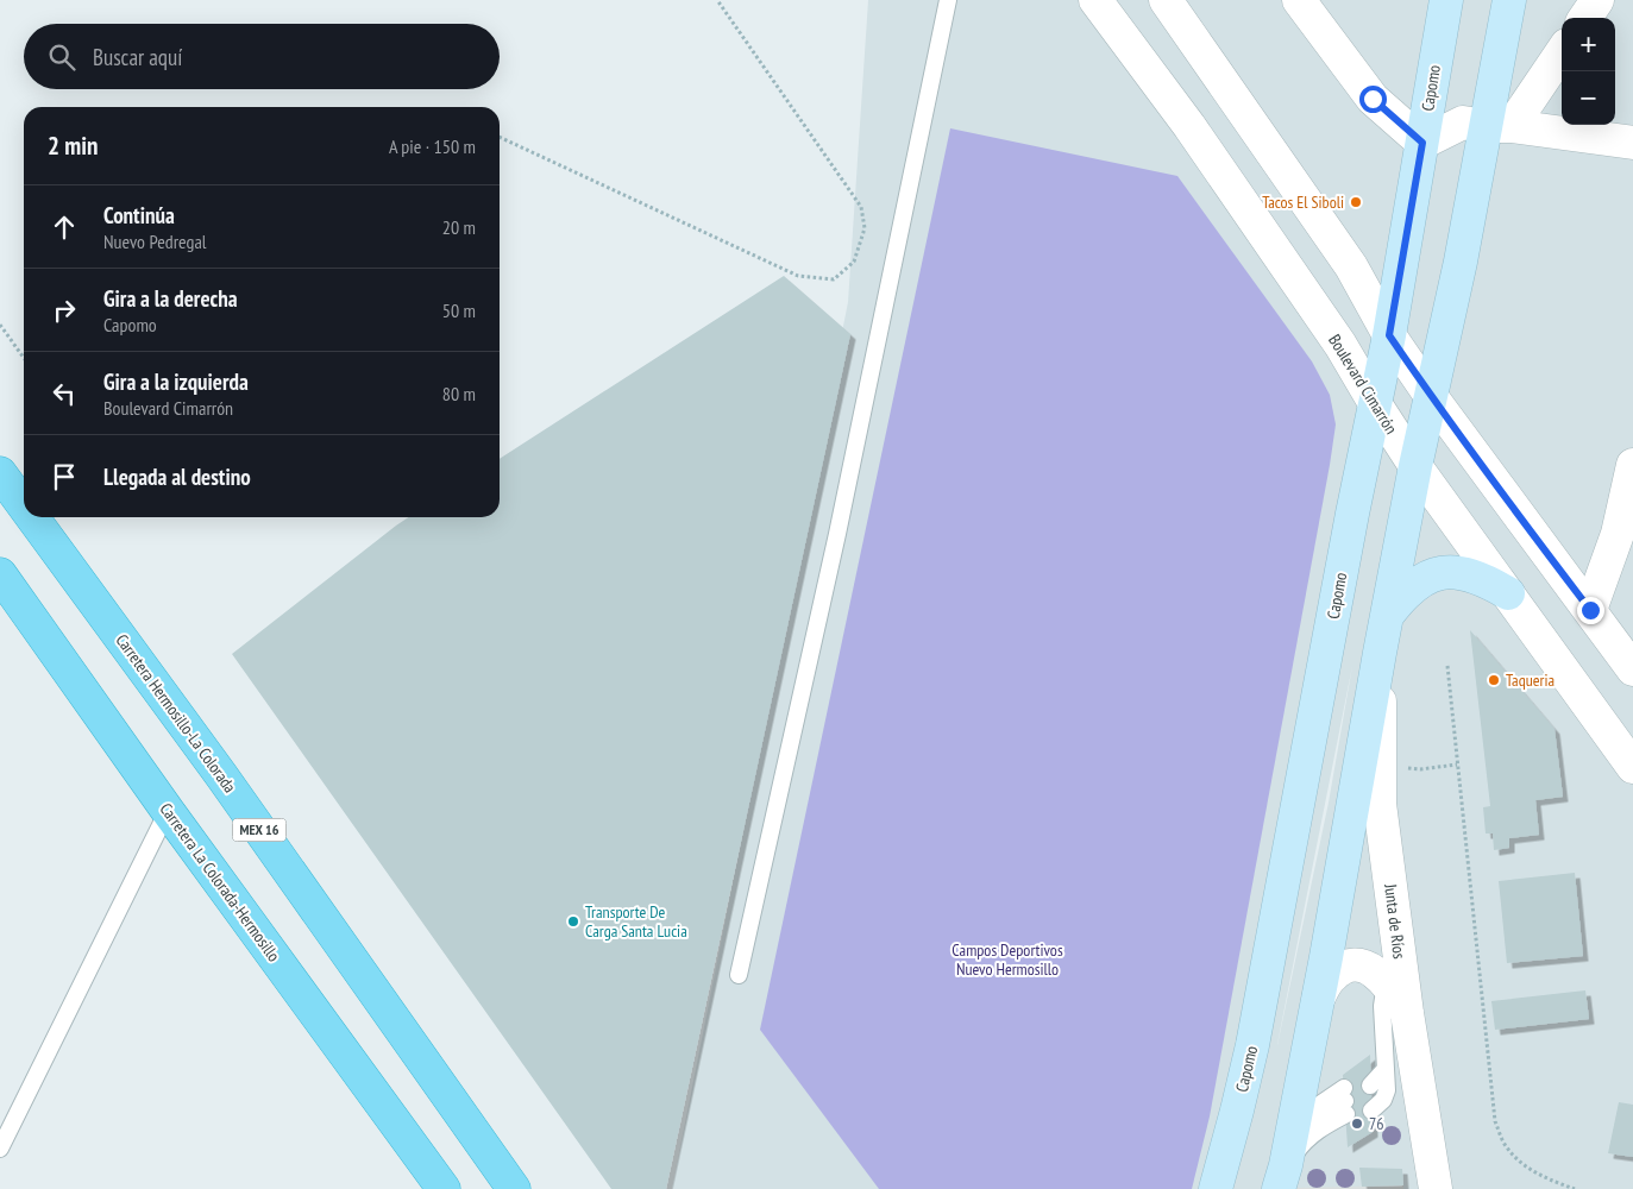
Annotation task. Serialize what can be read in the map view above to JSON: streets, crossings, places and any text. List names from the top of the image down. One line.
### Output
{"streets":{"highway":["Carretera Hermosillo-La Colorada","MEX 16","Carretera La Colorada-Hermosillo"],"main road":["Capomo"],"street":["Boulevard Cimarrón","Junta de Ríos"]},"crossings":[["Capomo","Boulevard Cimarrón"]],"parks":["Campos Deportivos Nuevo Hermosillo"],"places":["Tacos El Siboli","Taqueria","Transporte De Carga Santa Lucia","76"],"page":{"map_buttons":["+","−"],"search":"Buscar aquí","heading":["2 min","A pie · 150 m"],"list":[["Continúa","Nuevo Pedregal","20 m"],["Gira a la derecha","Capomo","50 m"],["Gira a la izquierda","Boulevard Cimarrón","80 m"],"Llegada al destino"]}}
